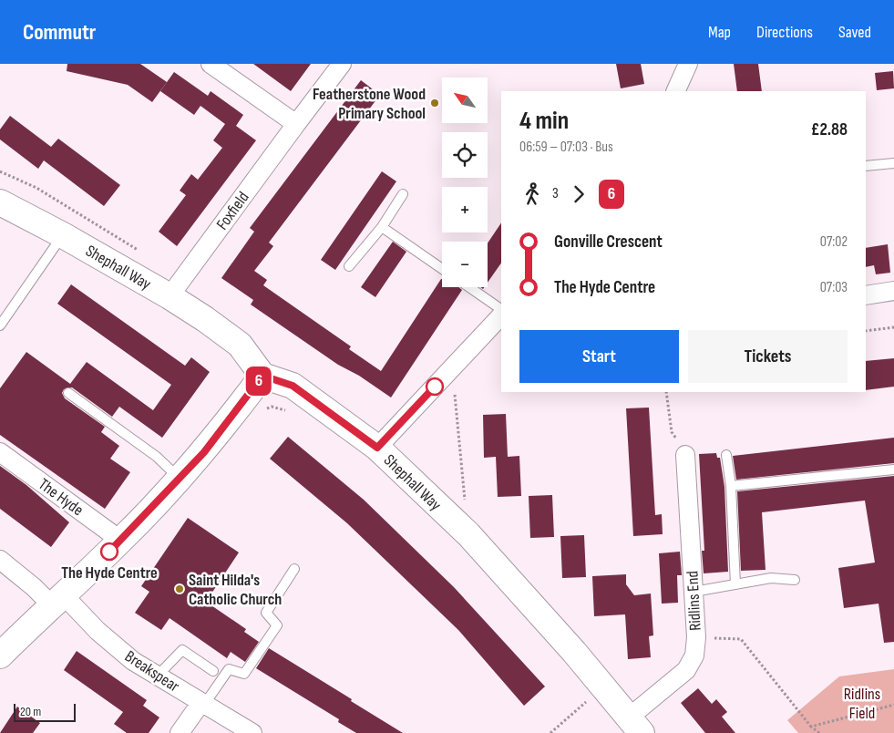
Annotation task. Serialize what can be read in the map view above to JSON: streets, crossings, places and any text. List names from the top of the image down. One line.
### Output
{"streets":{"street":["Foxfield","Shephall Way","The Hyde","Ridlins End","Breakspear"]},"crossings":[["Foxfield","Shephall Way"],["Shephall Way","Ridlins End"]],"parks":["Ridlins Field"],"places":["Featherstone Wood Primary School","The Hyde Centre","Saint Hilda's Catholic Church"],"lines":["bus line 6"],"scale_bar":"20 m","north":"top left","page":{"header":"Commutr","nav":["Map","Directions","Saved"],"on_map":"6","map_buttons":["+","−"],"heading":["4 min","06:59 – 07:03 · Bus","£2.88"],"legs":["3","6"],"list":[{"name":"Gonville Crescent","value":"07:02"},{"name":"The Hyde Centre","value":"07:03"}],"buttons":["Start","Tickets"],"scale":"20 m"}}
